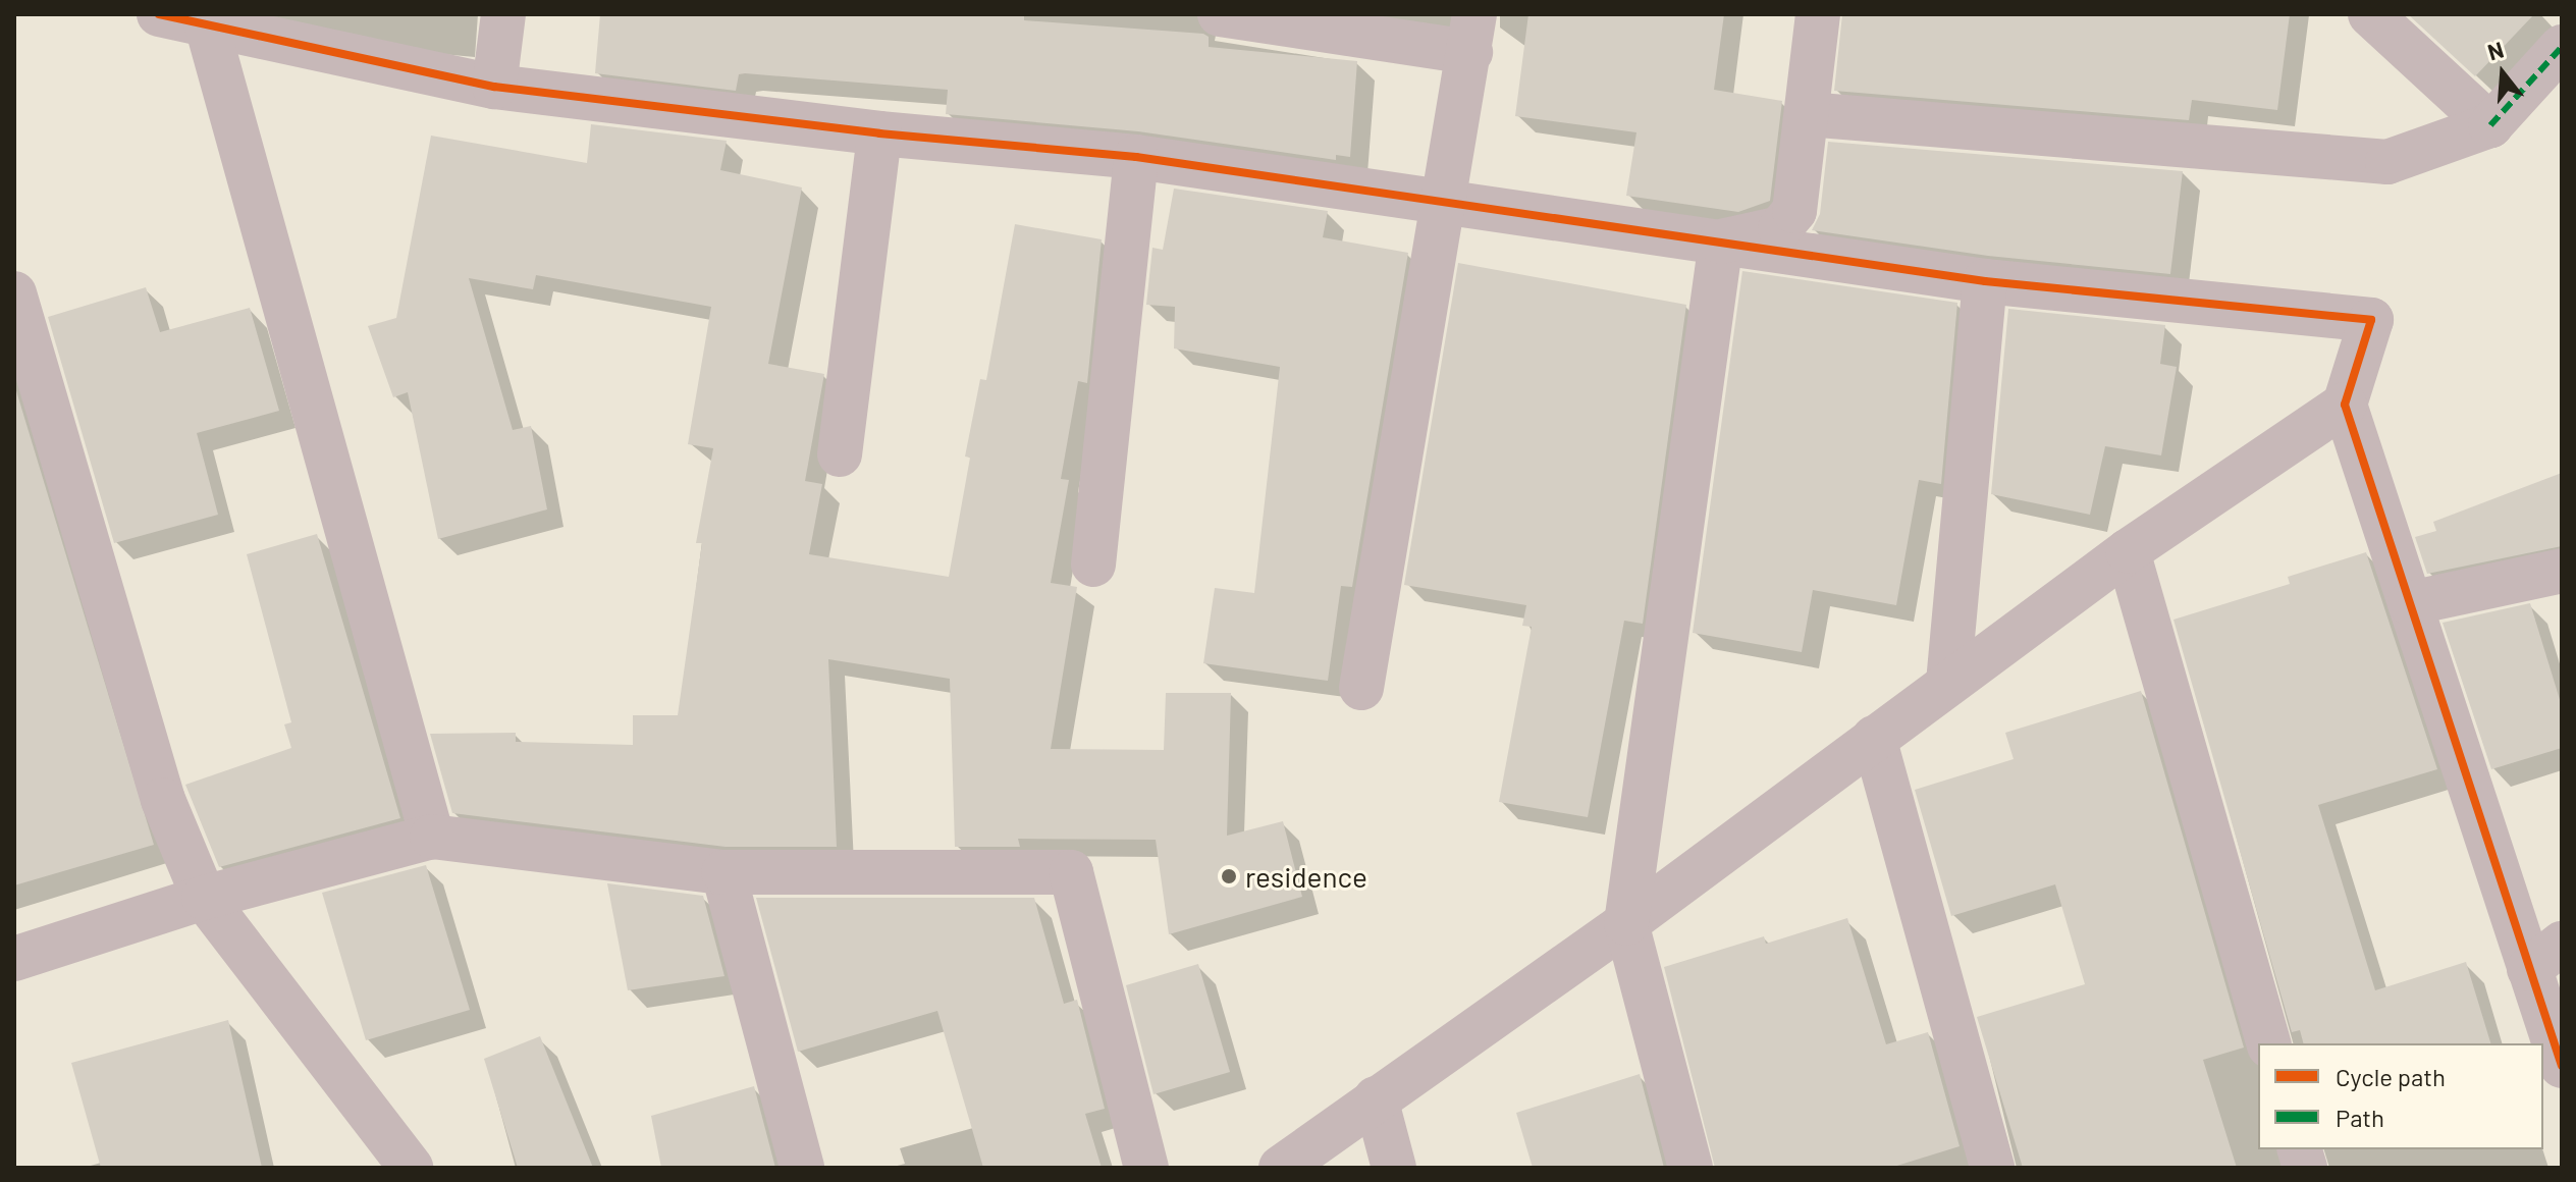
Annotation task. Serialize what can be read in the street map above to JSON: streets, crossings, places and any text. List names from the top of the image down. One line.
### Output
{"places":["residence"],"legend":["Cycle path","Path"],"north":"top"}
